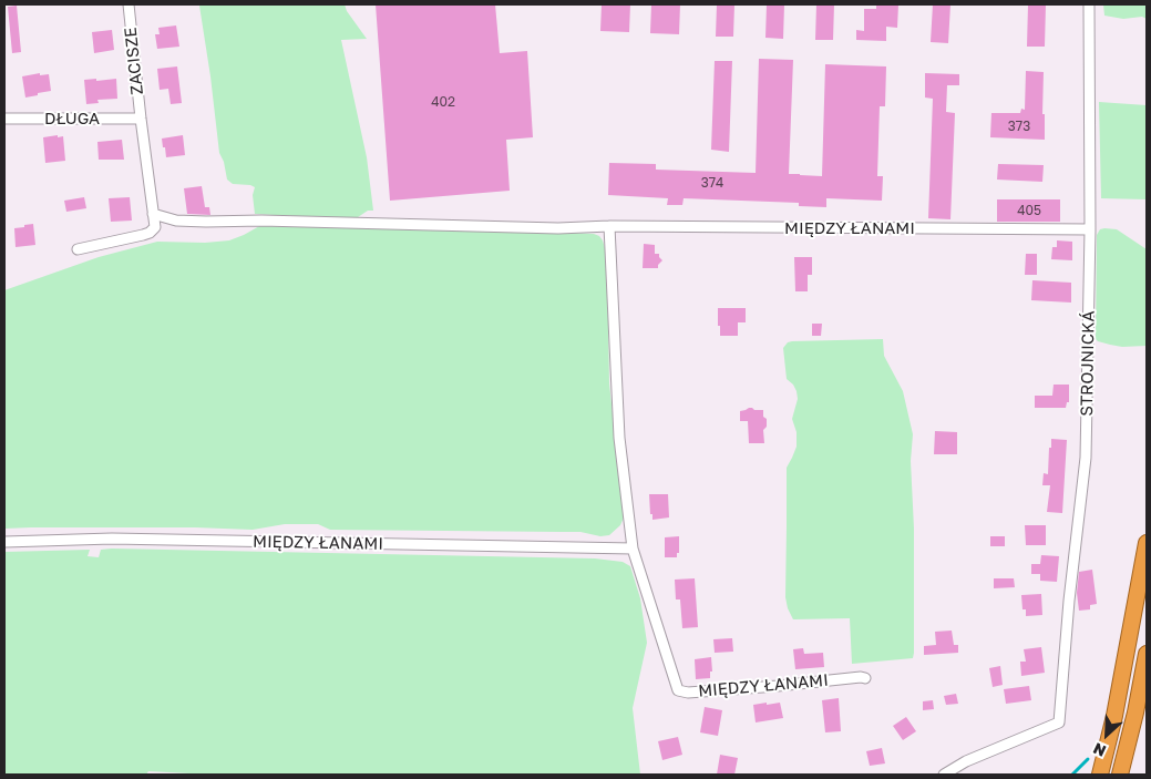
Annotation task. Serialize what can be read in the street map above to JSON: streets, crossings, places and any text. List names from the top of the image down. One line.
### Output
{"streets":{"street":["ZACISZE","DŁUGA","MIĘDZY ŁANAMI","STROJNICKÁ"]},"crossings":[["ZACISZE","DŁUGA"],["MIĘDZY ŁANAMI","STROJNICKÁ"]],"house_numbers":["402","373","374","405"],"north":"bottom left"}
